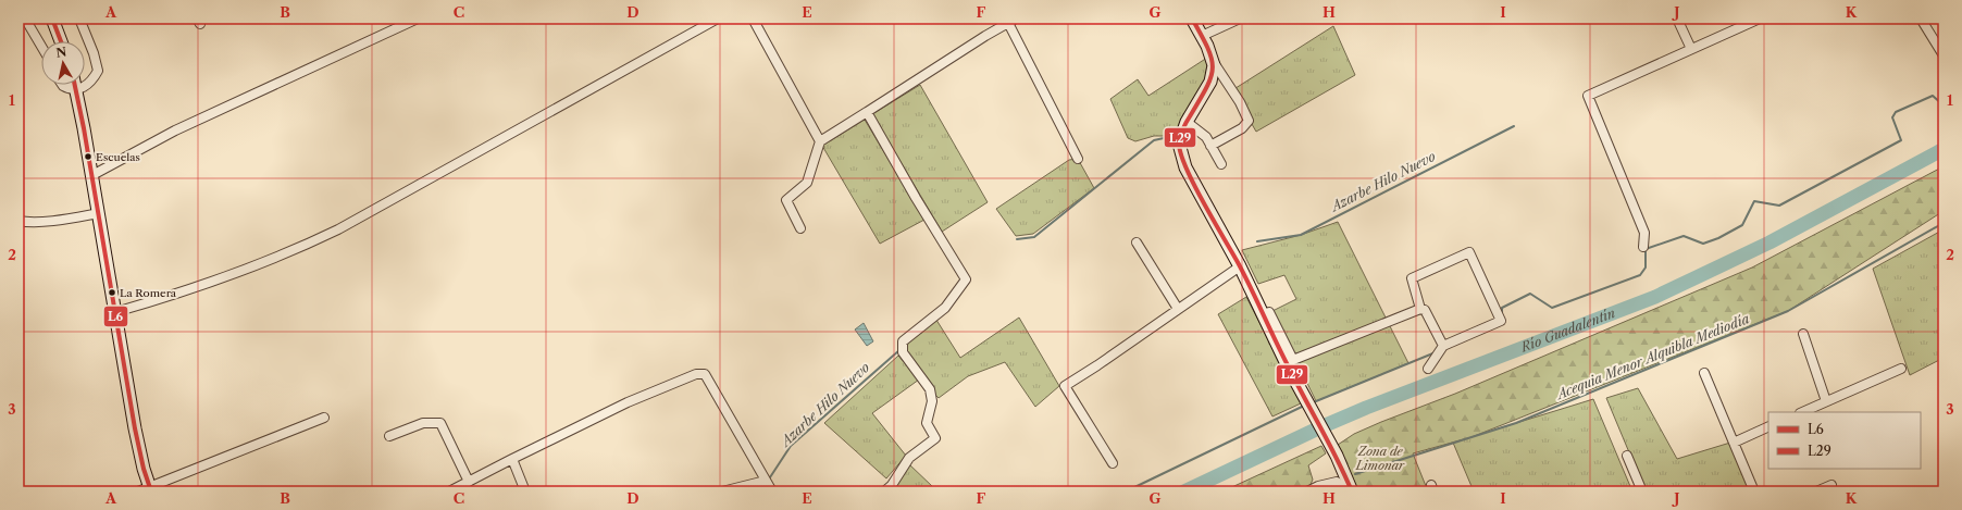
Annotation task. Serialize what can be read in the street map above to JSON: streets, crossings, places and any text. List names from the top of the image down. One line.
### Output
{"water":["Azarbe Hilo Nuevo","Río Guadalentín","Acequia Menor Alquibla Mediodía"],"parks":["Zona de Limonar"],"places":["Escuelas","La Romera"],"lines":["transit line L6","transit line L29"],"legend":["L6","L29"],"north":"top","grid":{"columns":["A","B","C","D","E","F","G","H","I","J","K"],"rows":["1","2","3"]}}
